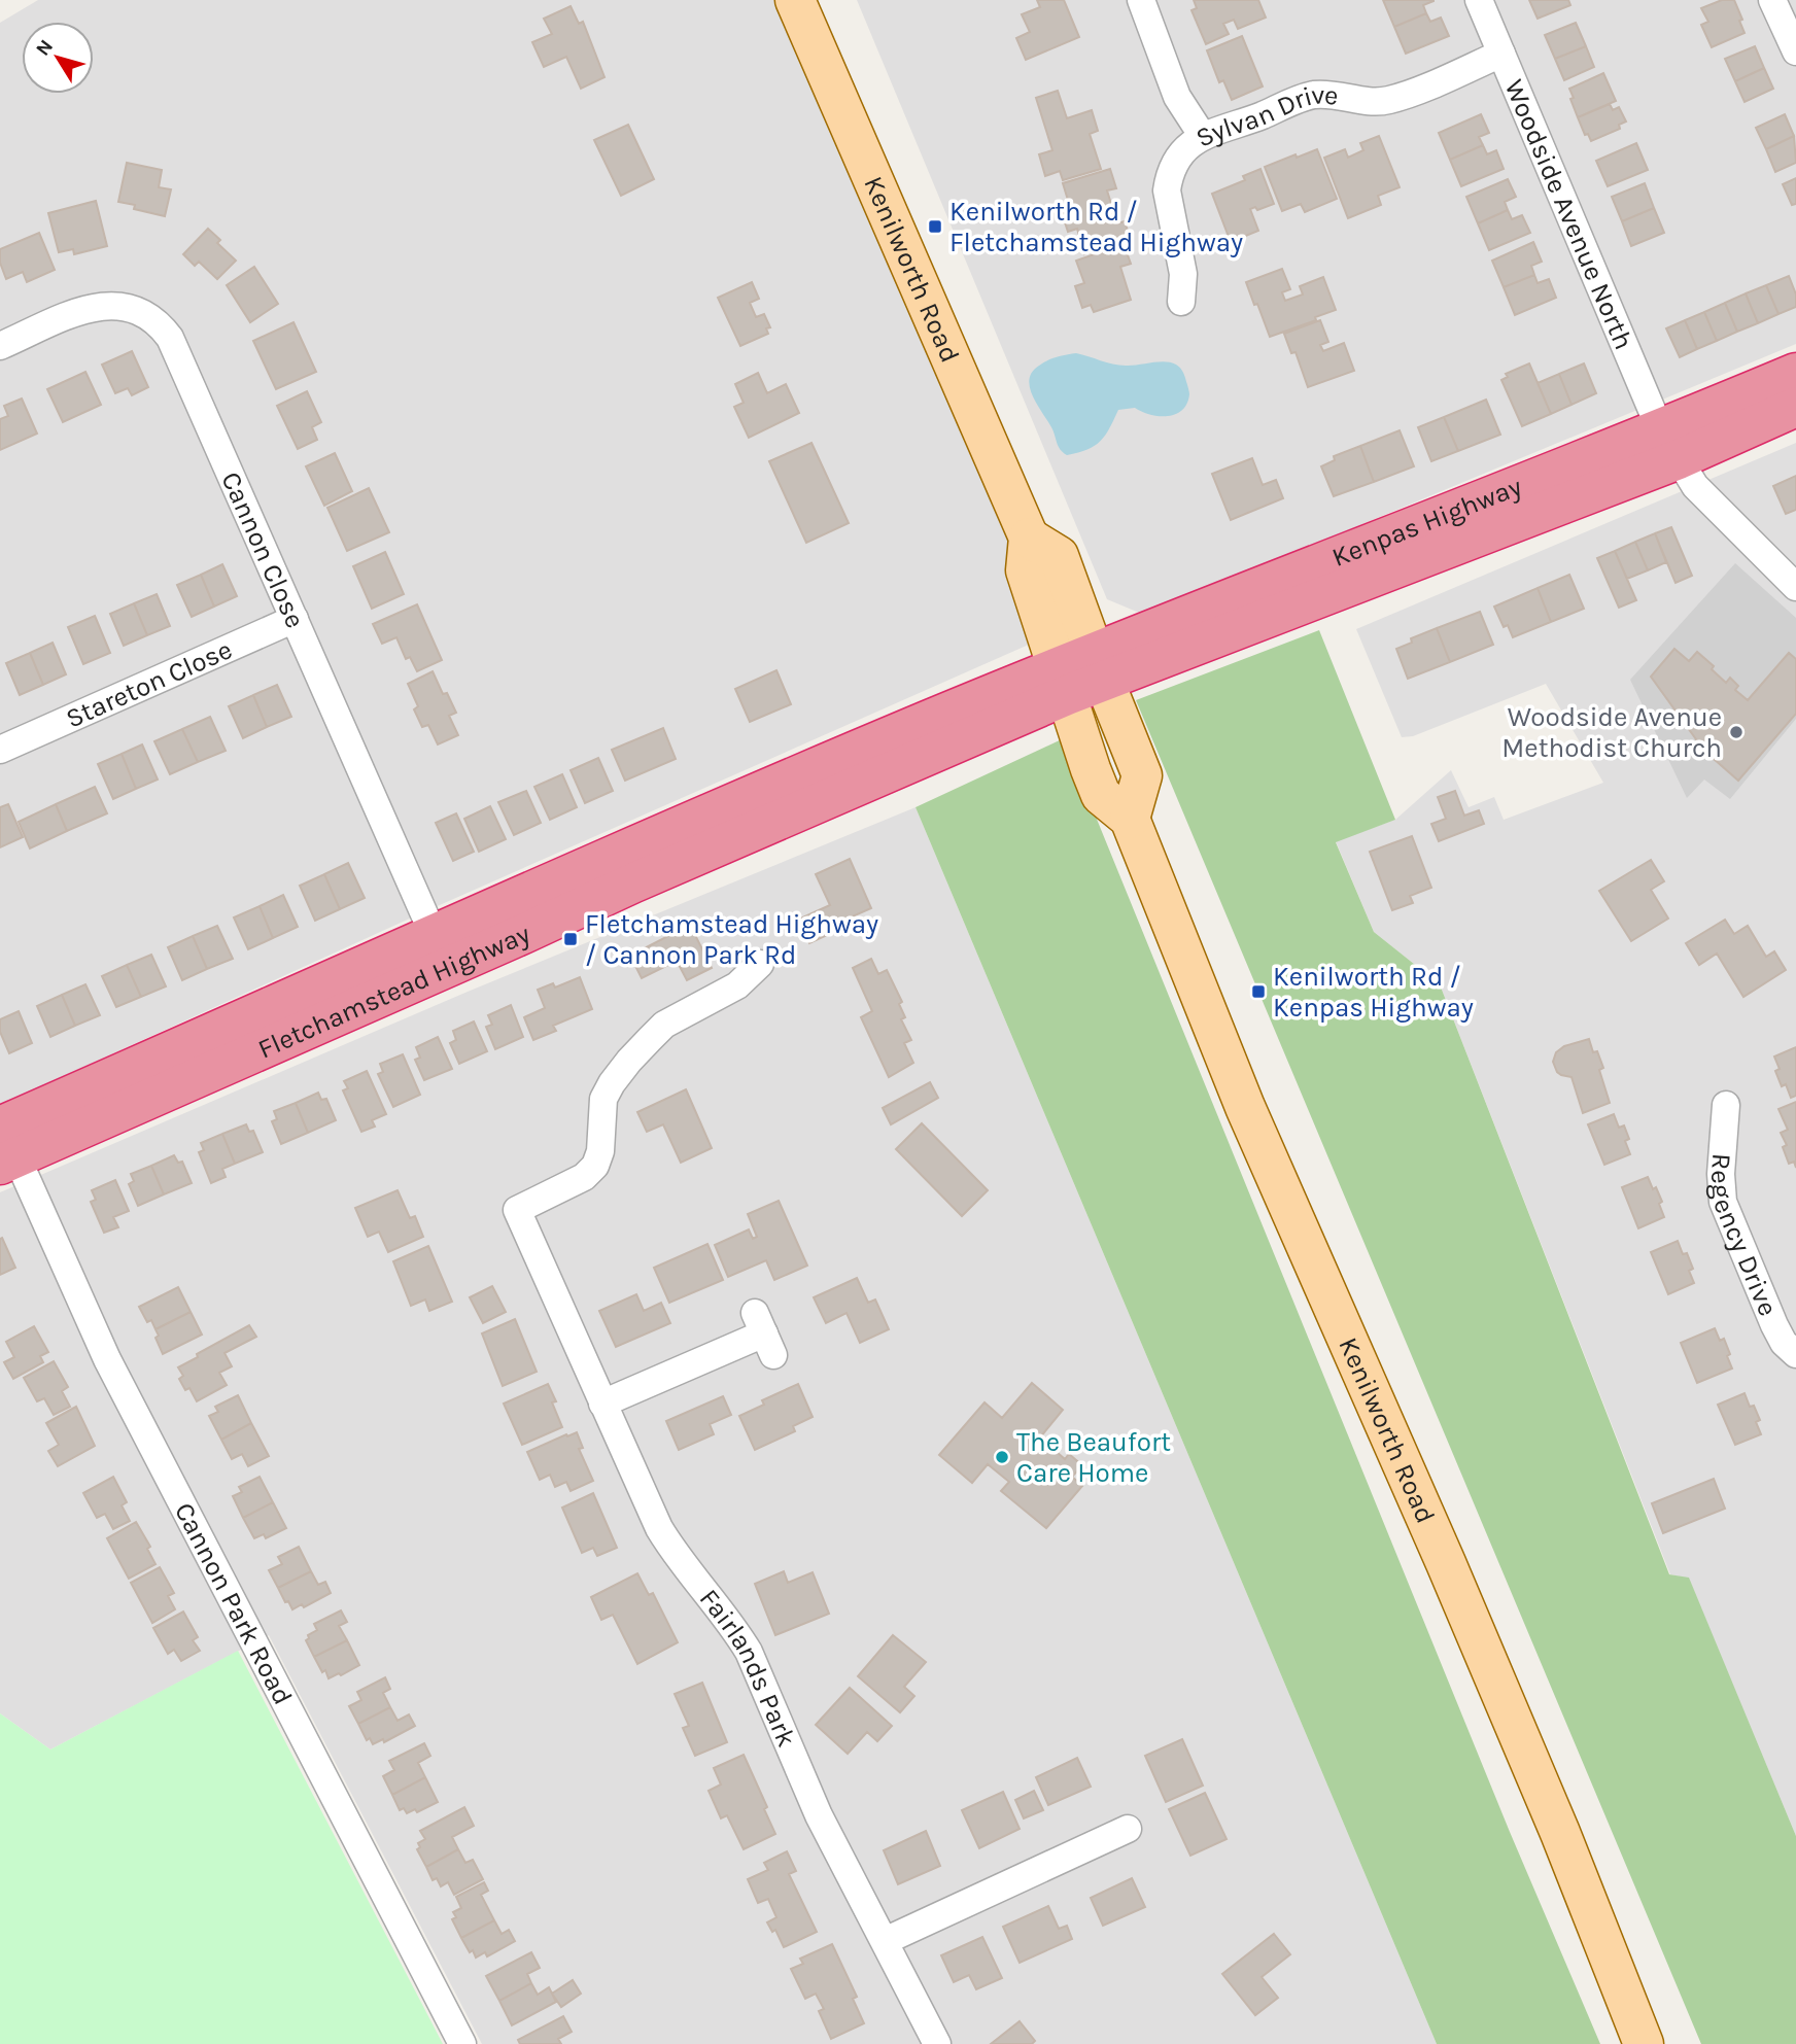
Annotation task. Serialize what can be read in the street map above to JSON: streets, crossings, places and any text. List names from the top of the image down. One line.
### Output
{"streets":{"highway":["Kenpas Highway","Fletchamstead Highway"],"main road":["Kenilworth Road"],"street":["Sylvan Drive","Woodside Avenue North","Cannon Close","Stareton Close","Regency Drive","Cannon Park Road","Fairlands Park"]},"crossings":[["Sylvan Drive","Woodside Avenue North"],["Woodside Avenue North","Kenpas Highway"],["Kenilworth Road","Kenpas Highway"],["Kenilworth Road","Fletchamstead Highway"],["Kenpas Highway","Fletchamstead Highway"],["Cannon Close","Stareton Close"],["Cannon Close","Fletchamstead Highway"],["Fletchamstead Highway","Cannon Park Road"]],"places":{"transit":["Kenilworth Rd / Fletchamstead Highway","Fletchamstead Highway / Cannon Park Rd","Kenilworth Rd / Kenpas Highway"],"other":["Woodside Avenue Methodist Church","The Beaufort Care Home"]},"north":"top left"}
